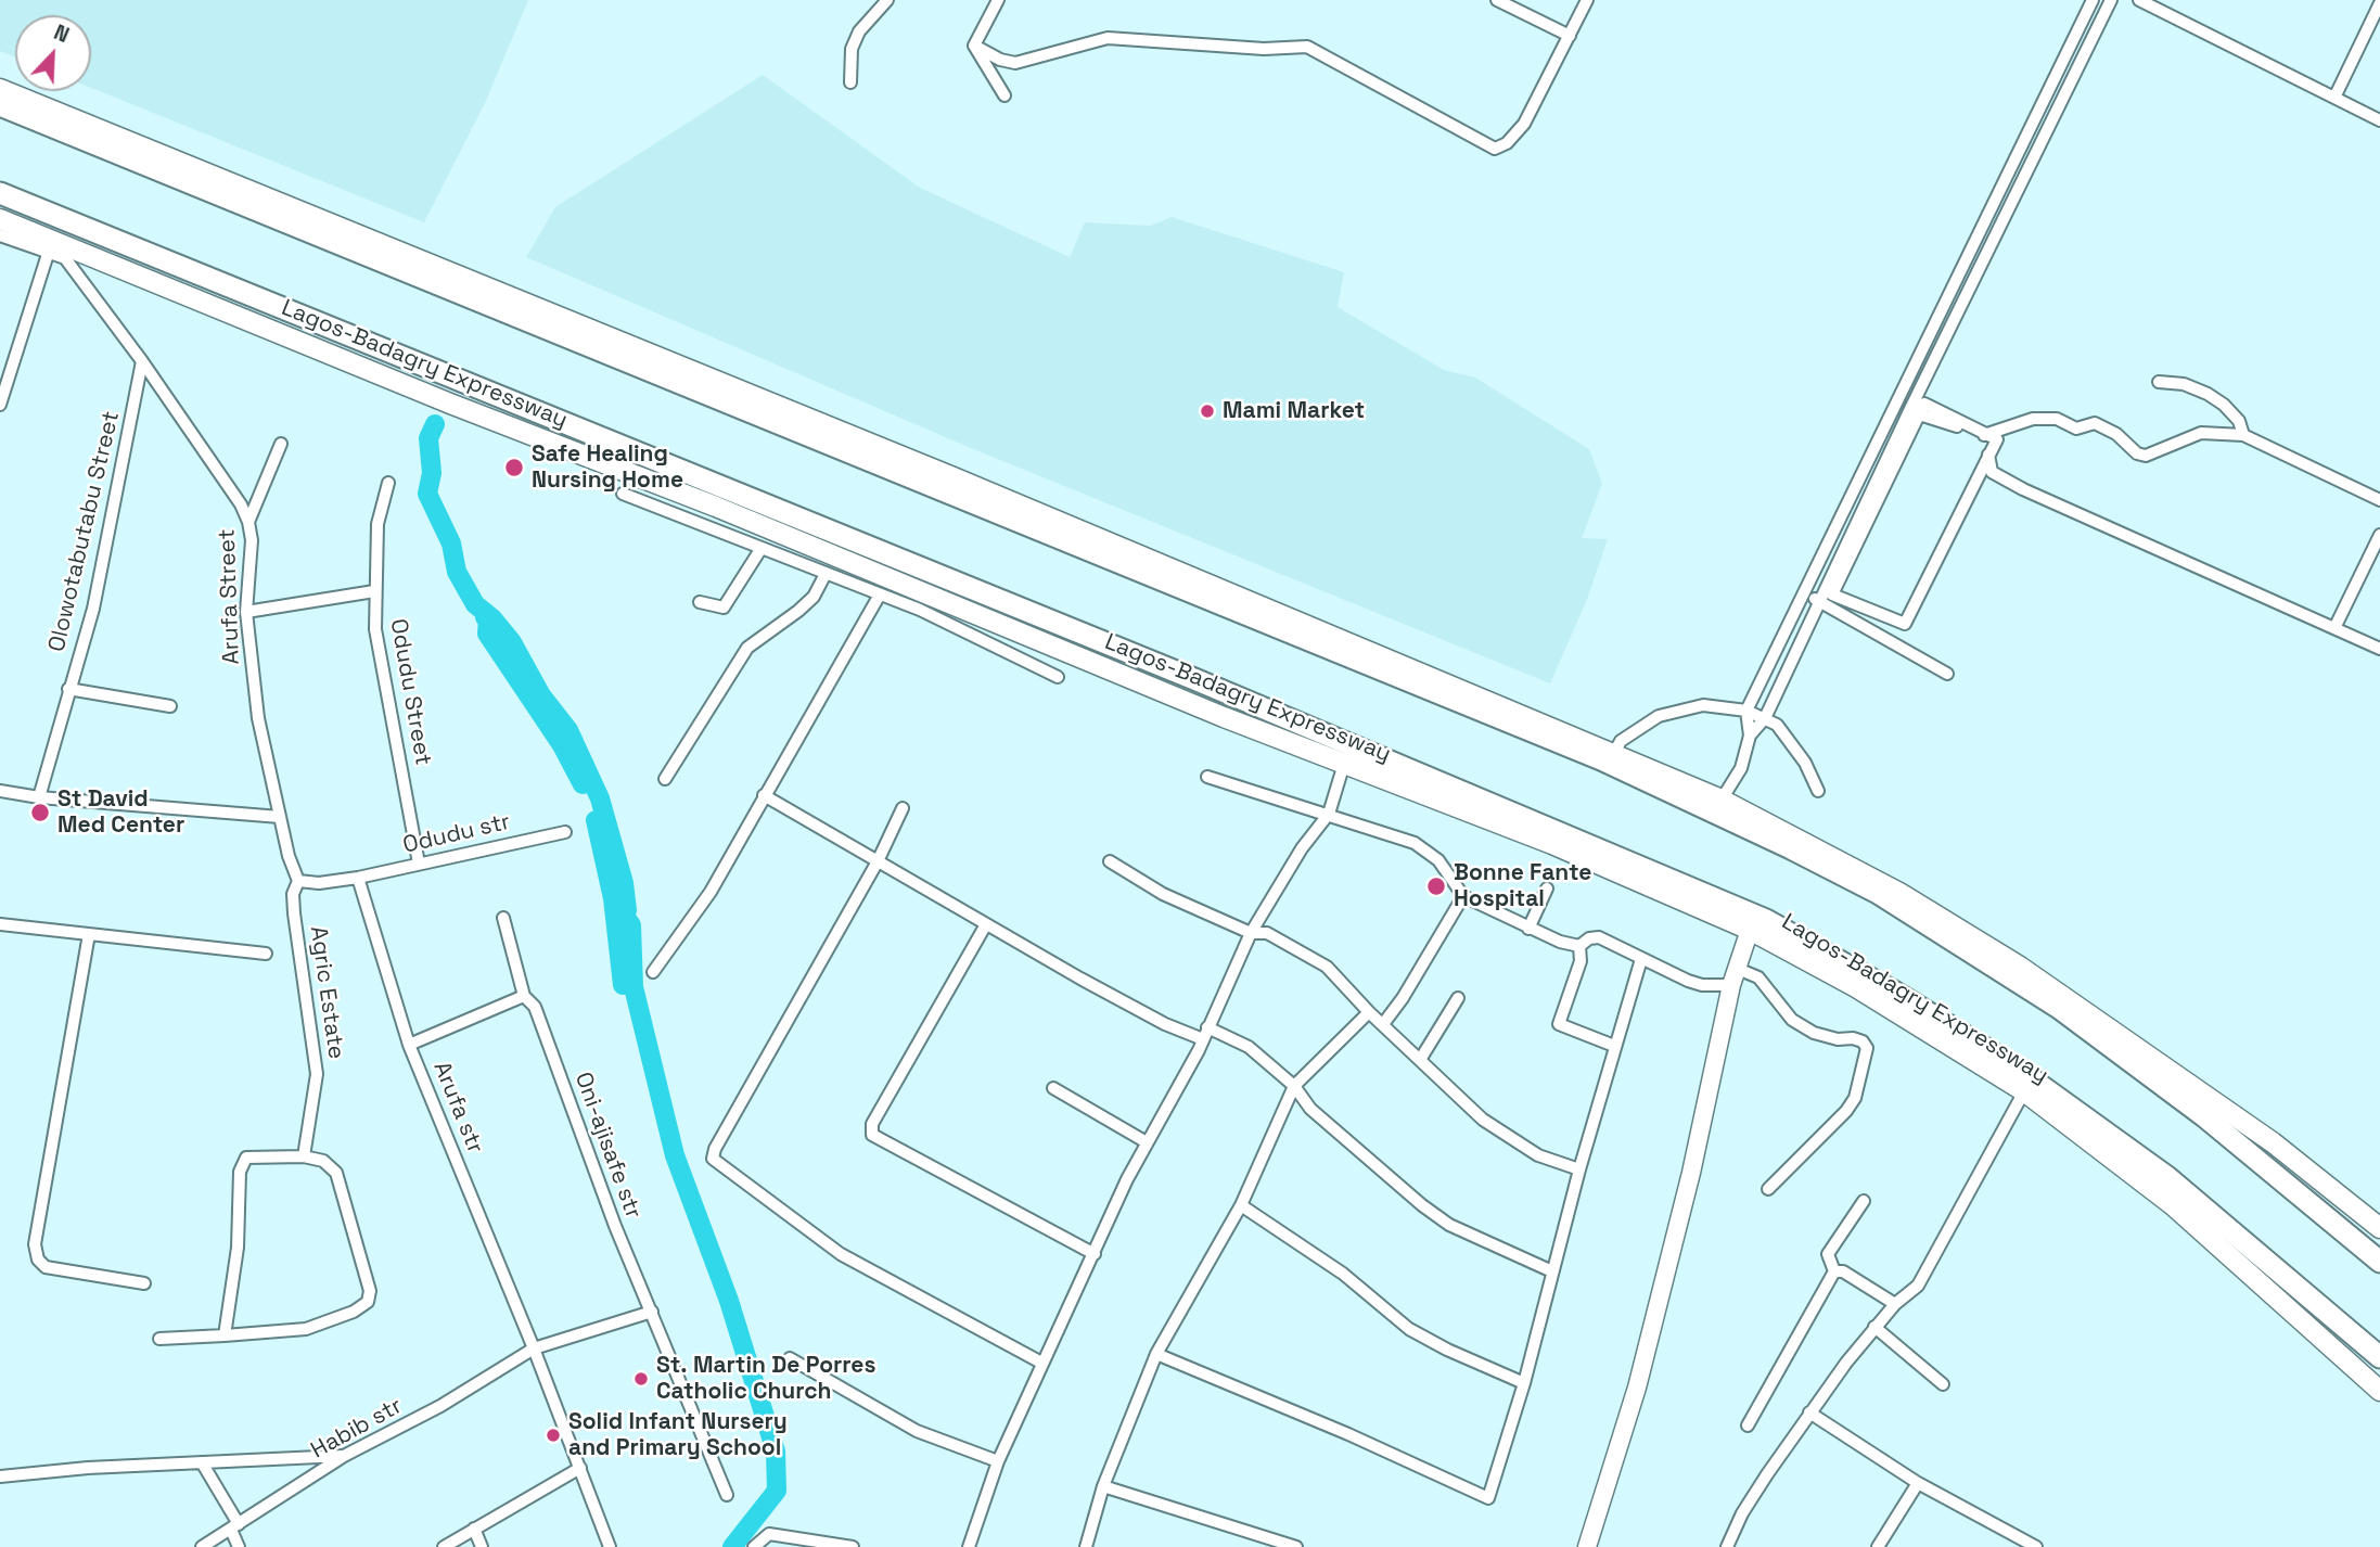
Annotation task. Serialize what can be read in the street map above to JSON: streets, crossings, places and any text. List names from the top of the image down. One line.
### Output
{"streets":{"highway":["Lagos-Badagry Expressway"],"street":["Olowotabutabu Street","Arufa Street","Odudu Street","Odudu str","Agric Estate","Arufa str","Oni-ajisafe str","Habib str"]},"crossings":[["Lagos-Badagry Expressway","Arufa Street"],["Olowotabutabu Street","Arufa Street"],["Arufa Street","Agric Estate"],["Odudu Street","Odudu str"],["Odudu str","Arufa str"],["Arufa str","Habib str"]],"places":["Mami Market","Safe Healing Nursing Home","St David Med Center","Bonne Fante Hospital","St. Martin De Porres Catholic Church","Solid Infant Nursery and Primary School"],"north":"top right"}
